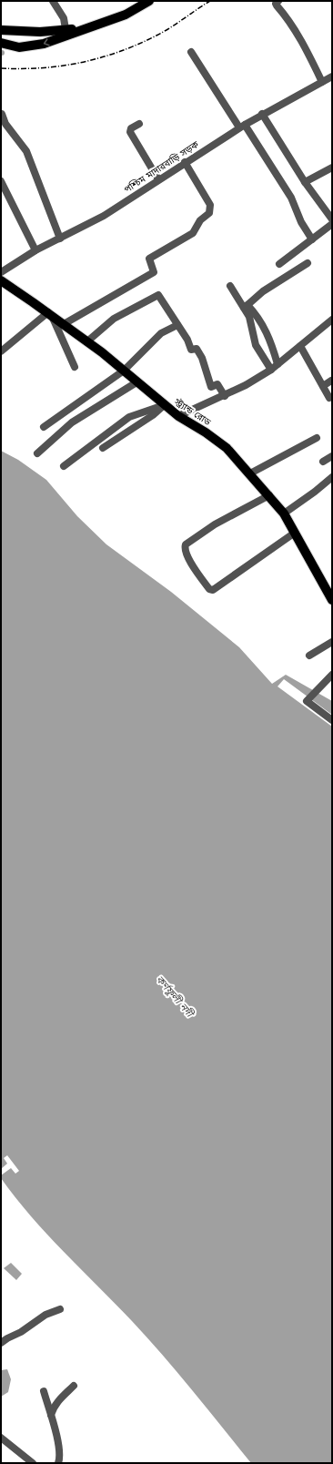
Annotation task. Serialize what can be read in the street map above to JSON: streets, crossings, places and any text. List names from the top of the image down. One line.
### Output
{"streets":{"main road":["স্ট্র্যান্ড রোড"],"street":["পশ্চিম মাদারবাড়ি সড়ক"]},"water":["কর্ণফুলী নদী"]}
